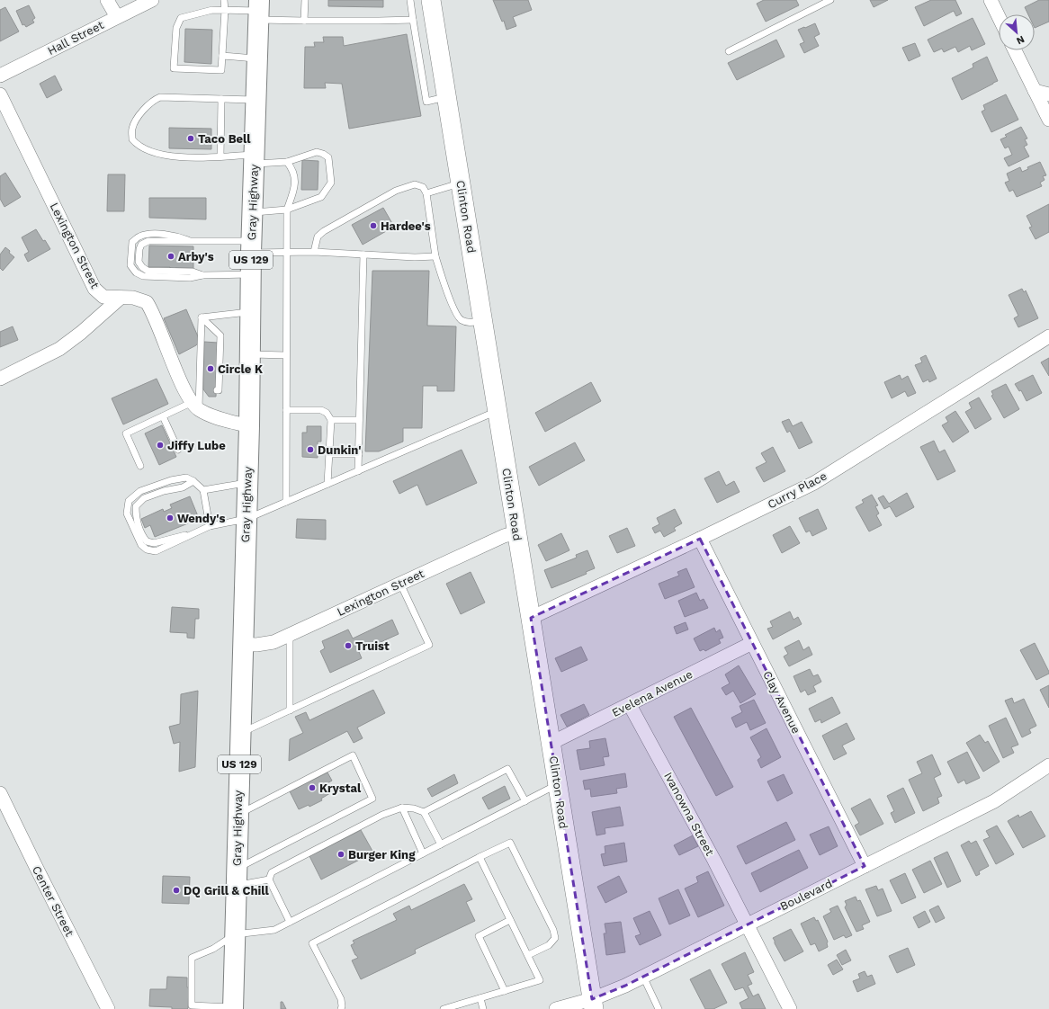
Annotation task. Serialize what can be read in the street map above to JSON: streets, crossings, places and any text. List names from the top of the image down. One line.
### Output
{"streets":{"highway":["Gray Highway","US 129"],"street":["Hall Street","Clinton Road","Lexington Street","Curry Place","Evelena Avenue","Clay Avenue","Ivanowna Street","Boulevard","Center Street"]},"crossings":[["Gray Highway","Lexington Street"],["Clinton Road","Lexington Street"],["Clinton Road","Curry Place"],["Clinton Road","Evelena Avenue"],["Clinton Road","Boulevard"],["Curry Place","Clay Avenue"],["Evelena Avenue","Clay Avenue"],["Evelena Avenue","Ivanowna Street"],["Clay Avenue","Boulevard"],["Ivanowna Street","Boulevard"]],"places":["Taco Bell","Hardee's","Arby's","Circle K","Jiffy Lube","Dunkin'","Wendy's","Truist","Krystal","Burger King","DQ Grill & Chill"],"north":"bottom right"}
